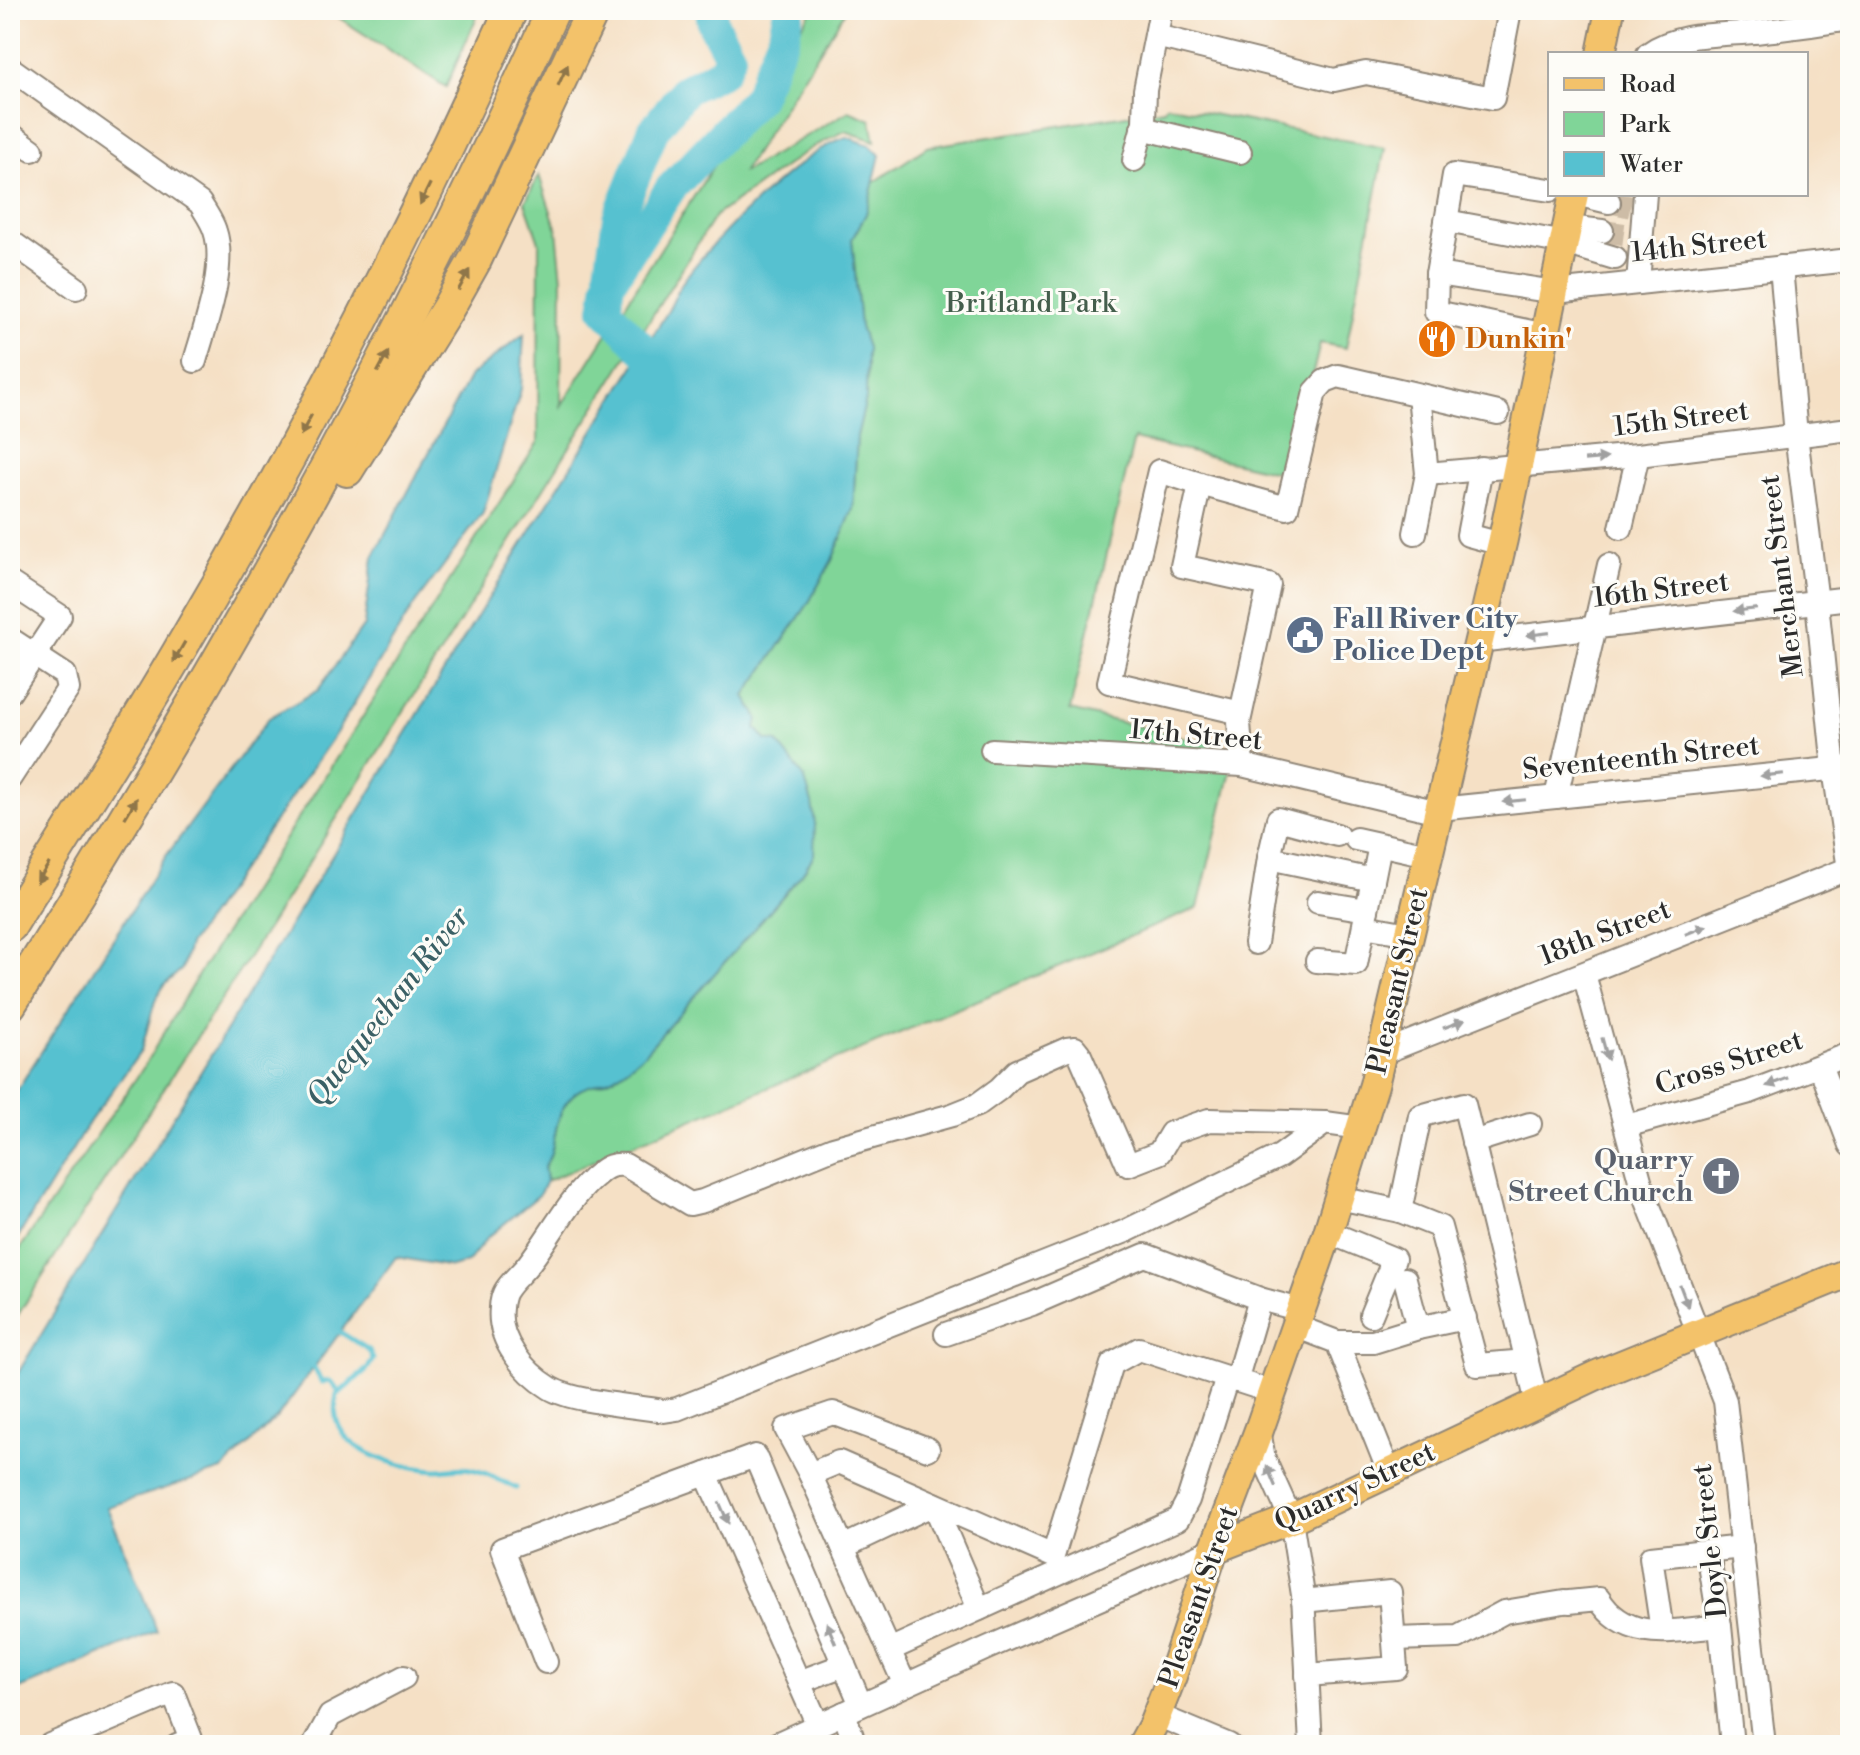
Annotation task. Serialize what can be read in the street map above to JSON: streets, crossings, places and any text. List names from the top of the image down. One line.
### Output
{"streets":{"main road":["Pleasant Street","Quarry Street"],"street":["14th Street","15th Street","Merchant Street","16th Street","17th Street","Seventeenth Street","18th Street","Cross Street","Doyle Street"]},"crossings":[["14th Street","Merchant Street"],["14th Street","Pleasant Street"],["15th Street","Merchant Street"],["15th Street","Pleasant Street"],["Merchant Street","16th Street"],["Merchant Street","Seventeenth Street"],["Merchant Street","18th Street"],["16th Street","Pleasant Street"],["17th Street","Seventeenth Street"],["17th Street","Pleasant Street"],["Seventeenth Street","Pleasant Street"],["18th Street","Pleasant Street"],["18th Street","Doyle Street"],["Pleasant Street","Quarry Street"],["Cross Street","Doyle Street"],["Quarry Street","Doyle Street"]],"one_way":["16th Street","Seventeenth Street","18th Street","Cross Street"],"water":["Quequechan River"],"parks":["Britland Park"],"places":{"restaurant":["Dunkin'"],"public building":["Fall River City Police Dept"],"church":["Quarry Street Church"]},"legend":["Road","Park","Water"]}
